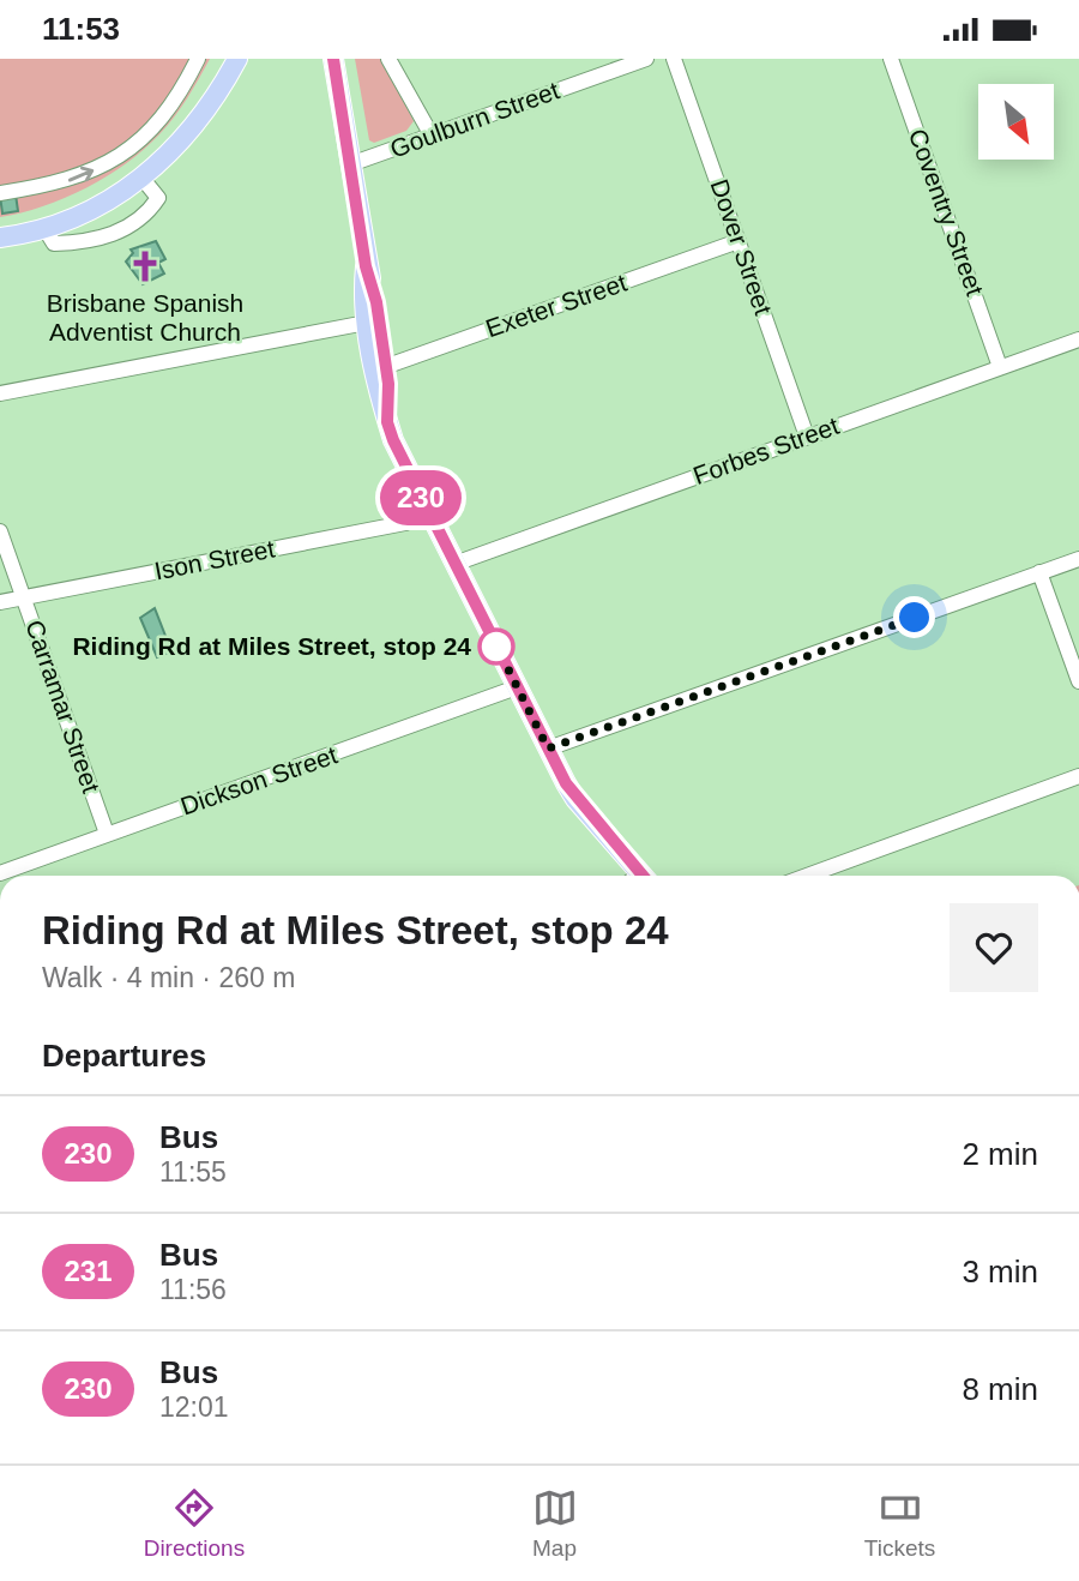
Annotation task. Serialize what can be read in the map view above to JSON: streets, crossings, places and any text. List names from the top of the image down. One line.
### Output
{"streets":{"street":["Goulburn Street","Coventry Street","Dover Street","Exeter Street","Forbes Street","Ison Street","Carramar Street","Dickson Street"]},"crossings":[["Coventry Street","Forbes Street"],["Dover Street","Exeter Street"],["Dover Street","Forbes Street"],["Ison Street","Carramar Street"],["Carramar Street","Dickson Street"]],"places":{"church":["Brisbane Spanish Adventist Church"],"other":["Riding Rd at Miles Street, stop 24"]},"lines":["bus line 230"],"north":"bottom right","page":{"status":"11:53","on_map":"230","heading":[["Riding Rd at Miles Street, stop 24","Walk · 4 min · 260 m"],"Departures"],"list":[{"mark":"230","name":"Bus","note":"11:55","value":"2 min"},{"mark":"231","name":"Bus","note":"11:56","value":"3 min"},{"mark":"230","name":"Bus","note":"12:01","value":"8 min"}],"tabs":["Directions","Map","Tickets"]}}
